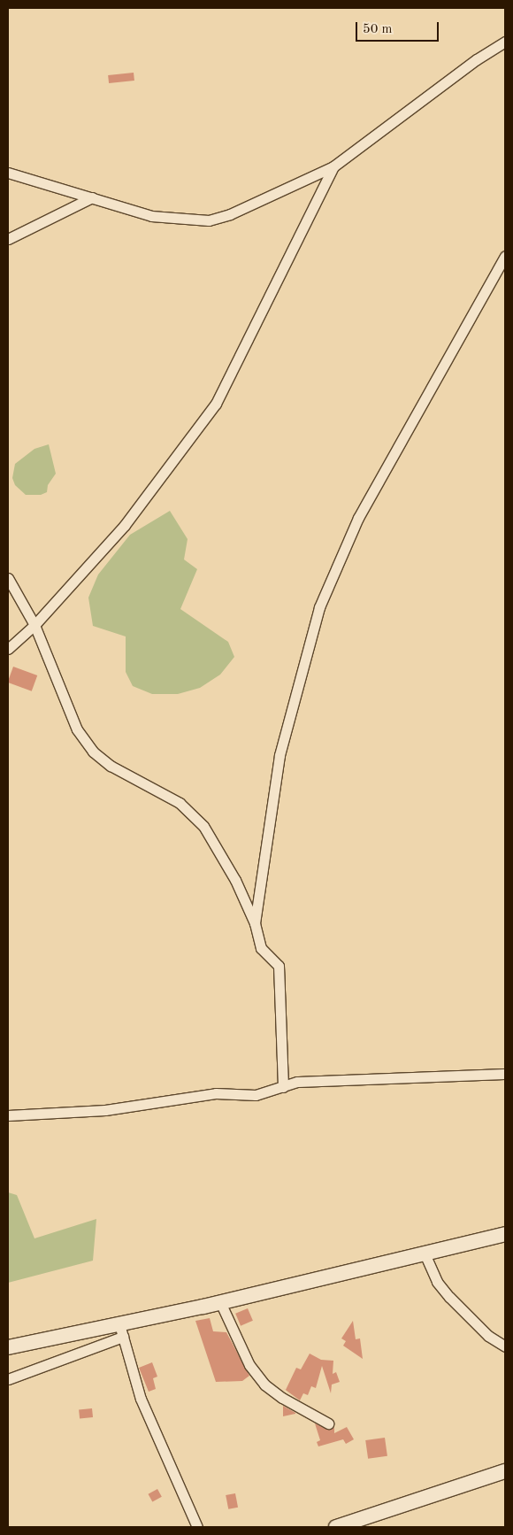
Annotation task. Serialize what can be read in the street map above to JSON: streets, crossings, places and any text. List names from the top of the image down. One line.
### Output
{"scale_bar":"50 m"}
